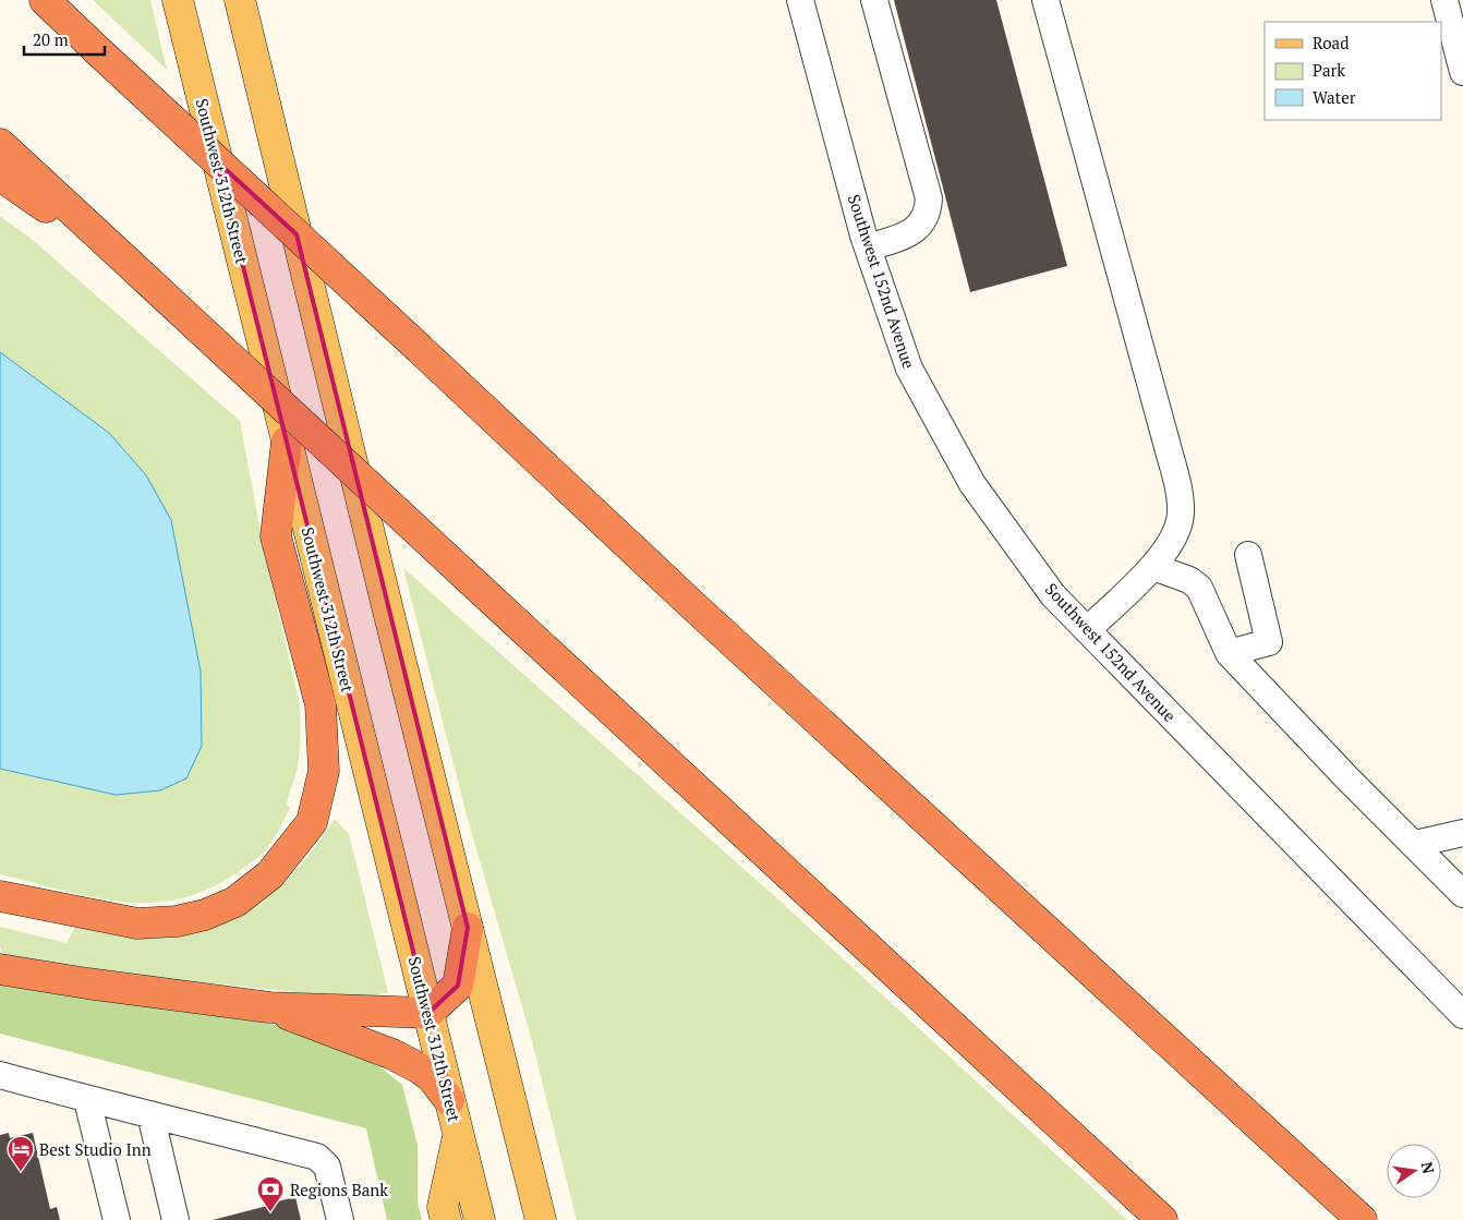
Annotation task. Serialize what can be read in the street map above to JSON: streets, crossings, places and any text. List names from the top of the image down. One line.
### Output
{"streets":{"main road":["Southwest 312th Street"],"street":["Southwest 152nd Avenue"]},"places":{"hotel":["Best Studio Inn"],"bank":["Regions Bank"]},"legend":["Road","Park","Water"],"scale_bar":"20 m","north":"right"}
